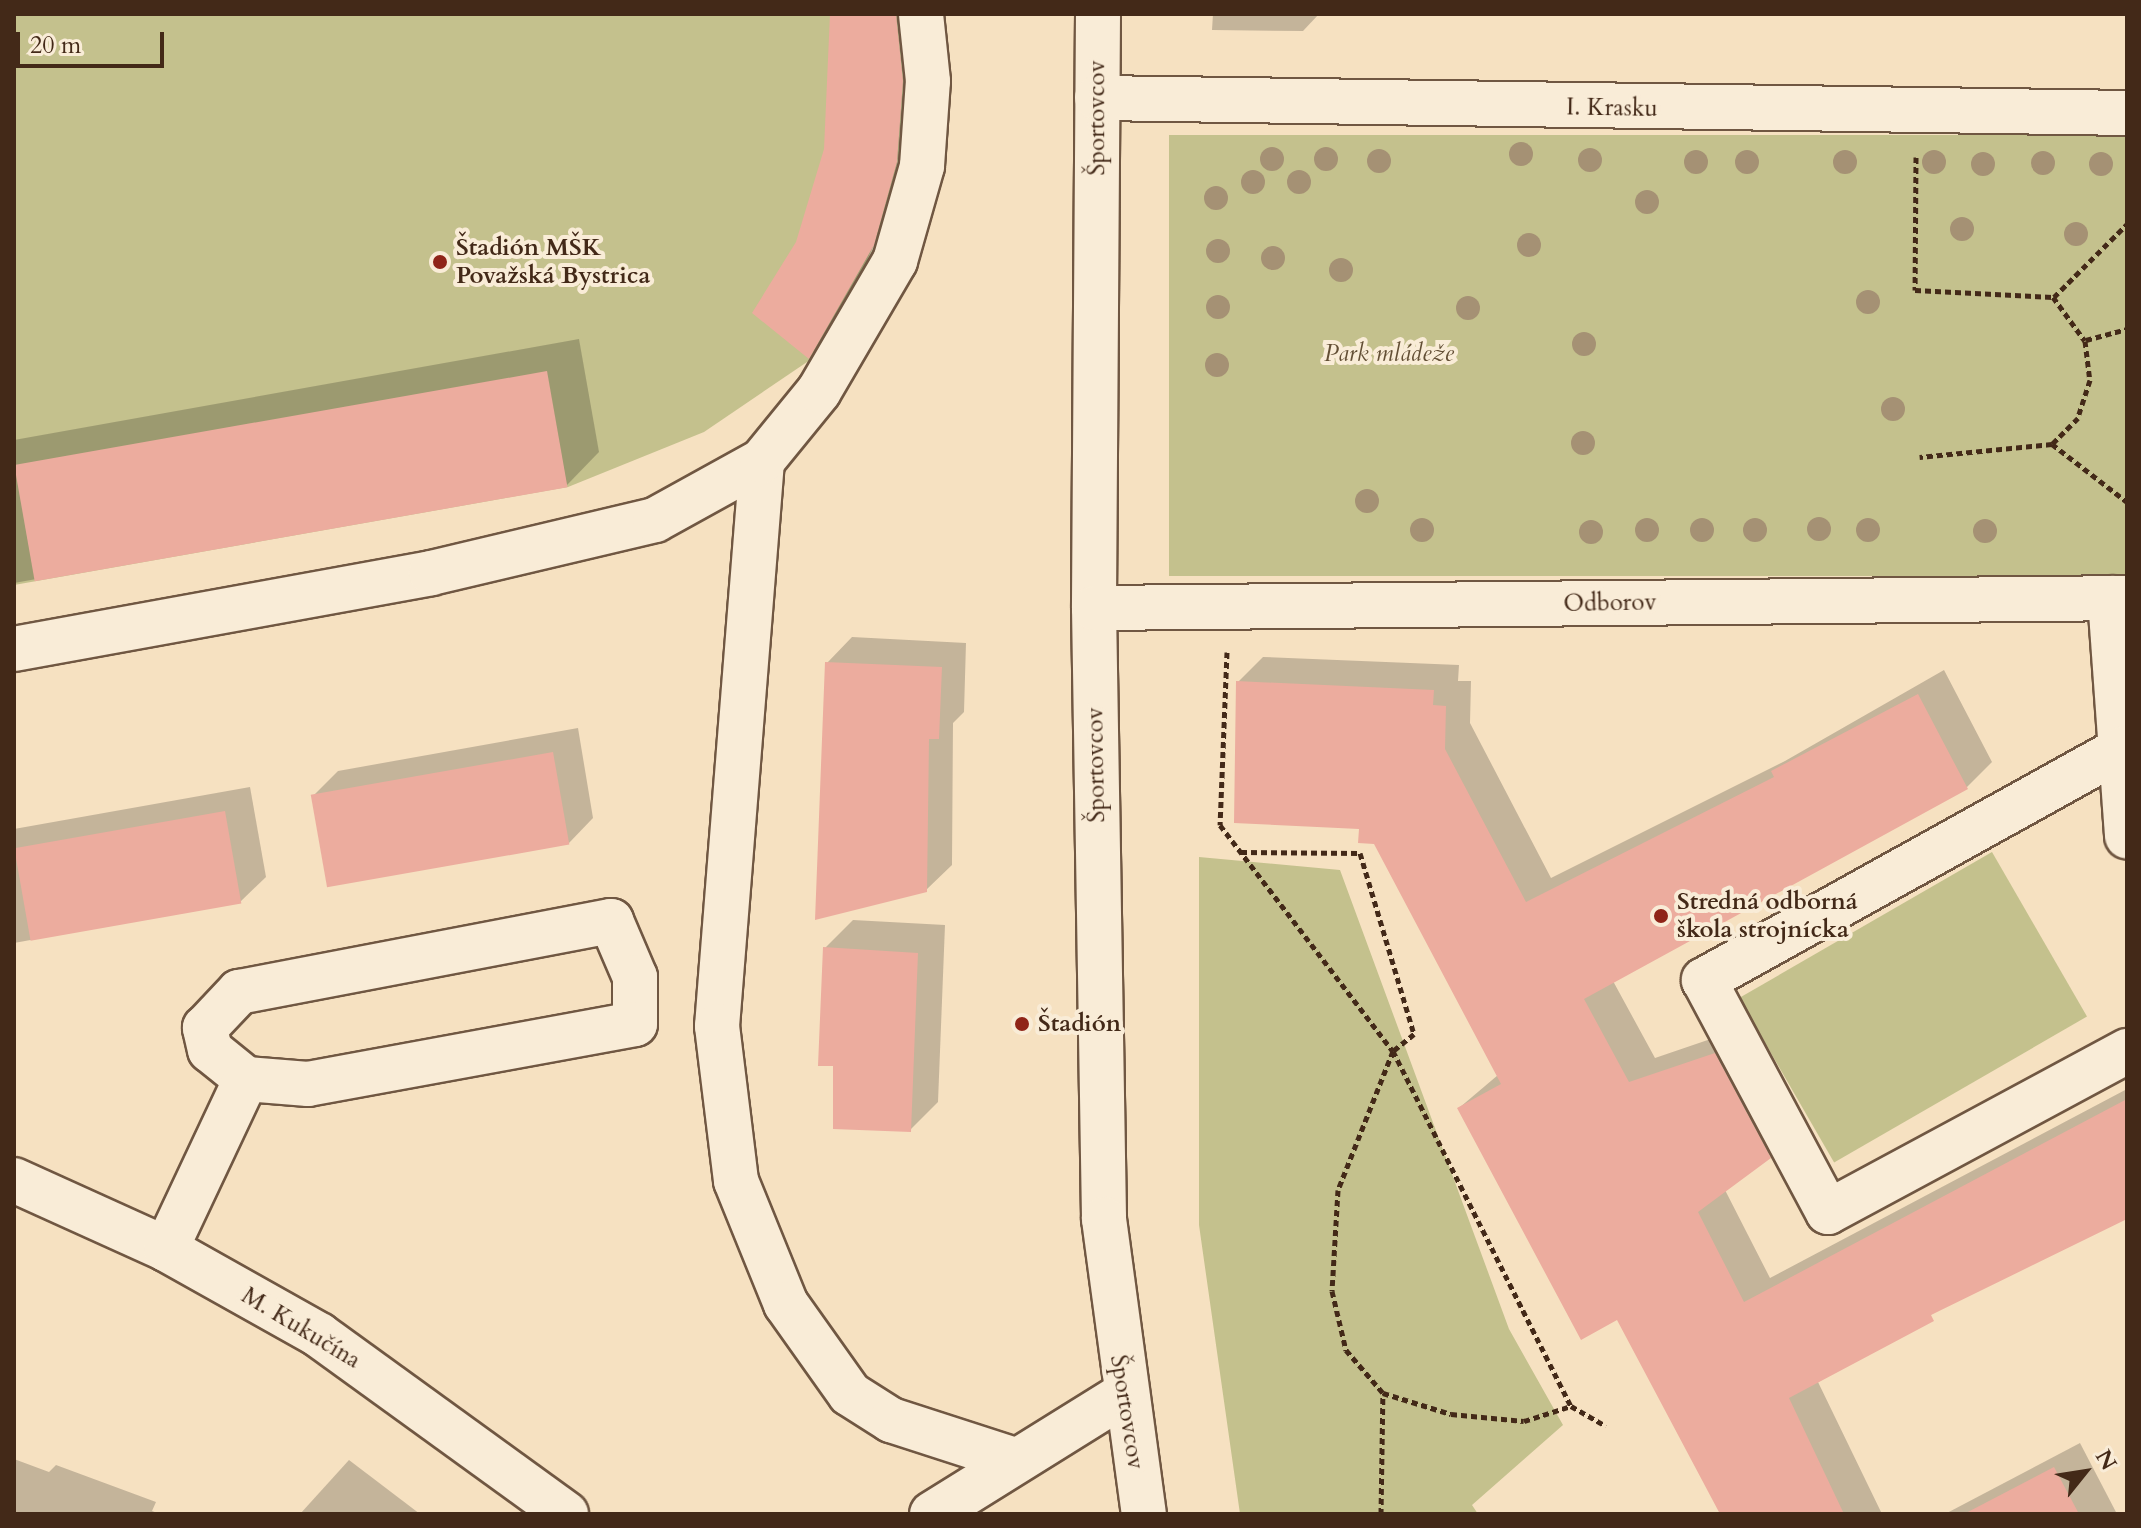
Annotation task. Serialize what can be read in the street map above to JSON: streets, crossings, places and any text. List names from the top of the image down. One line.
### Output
{"streets":{"street":["I. Krasku","Športovcov","Odborov","M. Kukučína"]},"crossings":[["I. Krasku","Športovcov"],["Športovcov","Odborov"]],"parks":["Park mládeže"],"places":["Štadión MŠK Považská Bystrica","Stredná odborná škola strojnícka","Štadión"],"scale_bar":"20 m","north":"top right"}
